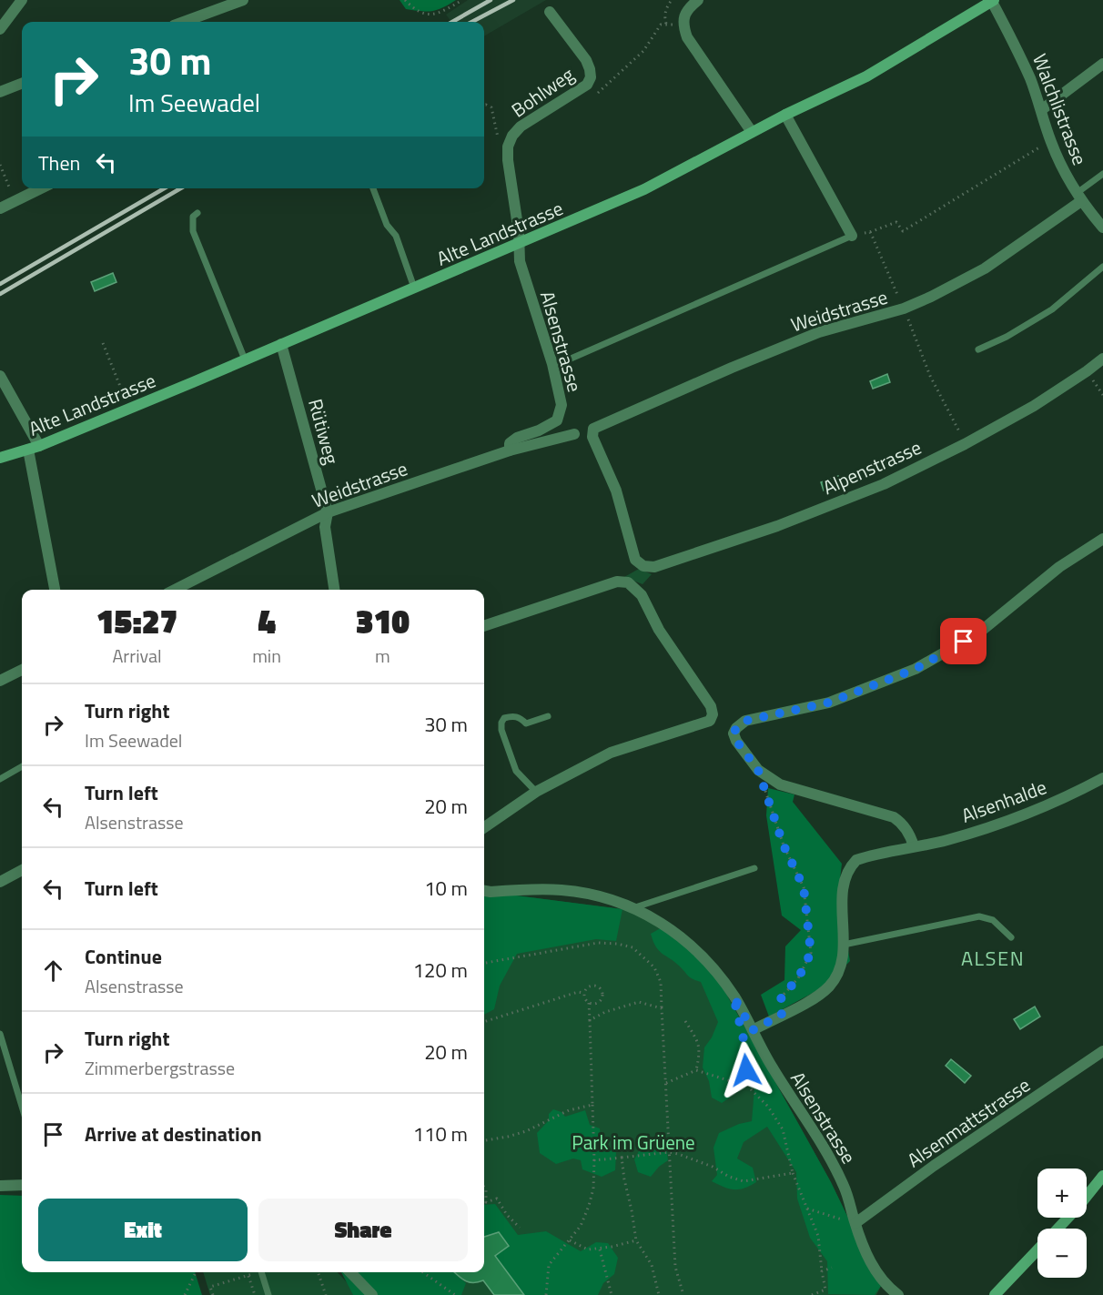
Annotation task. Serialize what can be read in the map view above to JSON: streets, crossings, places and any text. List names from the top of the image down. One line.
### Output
{"streets":{"main road":["Alte Landstrasse"],"street":["Bohlweg","Walchlistrasse","Weidstrasse","Alsenstrasse","Rütiweg","Alpenstrasse","Alsenhalde","Alsenmattstrasse"]},"crossings":[["Bohlweg","Alte Landstrasse"],["Bohlweg","Alsenstrasse"],["Walchlistrasse","Alte Landstrasse"],["Walchlistrasse","Weidstrasse"],["Alte Landstrasse","Alsenstrasse"],["Alte Landstrasse","Rütiweg"],["Weidstrasse","Alsenstrasse"],["Weidstrasse","Rütiweg"],["Weidstrasse","Alpenstrasse"],["Alsenstrasse","Alsenmattstrasse"]],"districts":["ALSEN"],"parks":["Park im Grüene"],"page":{"turn":["30 m","Im Seewadel"],"then":"Then","eta":["15:27","Arrival","4","min","310","m"],"list":[{"name":"Turn right","note":"Im Seewadel","value":"30 m"},{"name":"Turn left","note":"Alsenstrasse","value":"20 m"},{"name":"Turn left","value":"10 m"},{"name":"Continue","note":"Alsenstrasse","value":"120 m"},{"name":"Turn right","note":"Zimmerbergstrasse","value":"20 m"},{"name":"Arrive at destination","value":"110 m"}],"map_buttons":["+","−"],"buttons":["Exit","Share"]}}
